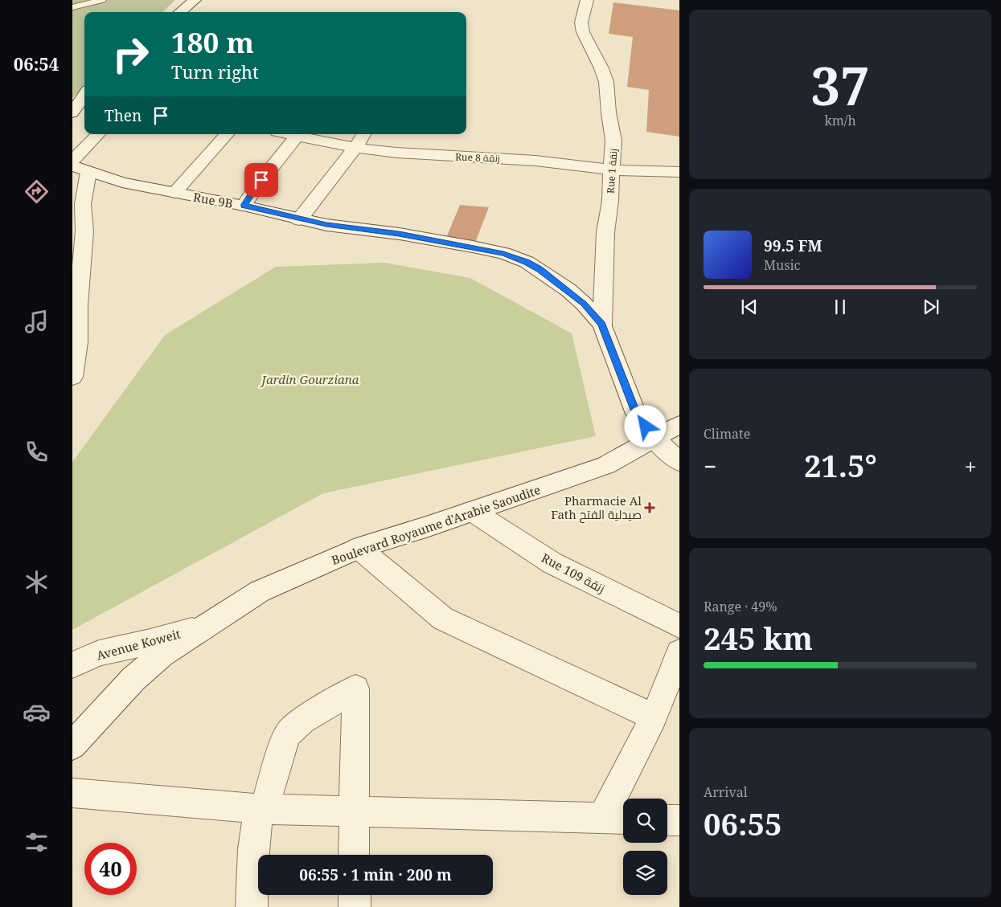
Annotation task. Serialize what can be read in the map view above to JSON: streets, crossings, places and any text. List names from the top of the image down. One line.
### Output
{"streets":{"street":["Rue 8 زنقة","Rue 1 زنقة","Rue 9B","Boulevard Royaume d'Arabie Saoudite","Rue 109 زنقة","Avenue Koweit"]},"crossings":[["Rue 8 زنقة","Rue 1 زنقة"],["Rue 1 زنقة","Rue 9B"],["Rue 9B","Boulevard Royaume d'Arabie Saoudite"],["Boulevard Royaume d'Arabie Saoudite","Rue 109 زنقة"],["Boulevard Royaume d'Arabie Saoudite","Avenue Koweit"]],"parks":["Jardin Gourziana"],"places":{"health":["Pharmacie Al Fath صيدلية الفتح"]},"page":{"tabs":"06:54","tile":[["37","km/h"],"Climate",["Range · 49%","245 km"],["Arrival","06:55"]],"turn":["180 m","Turn right"],"then":"Then","song":["99.5 FM","Music"],"heat":["−","21.5°","+"],"limit":"40","trip":"06:55 · 1 min · 200 m"}}
